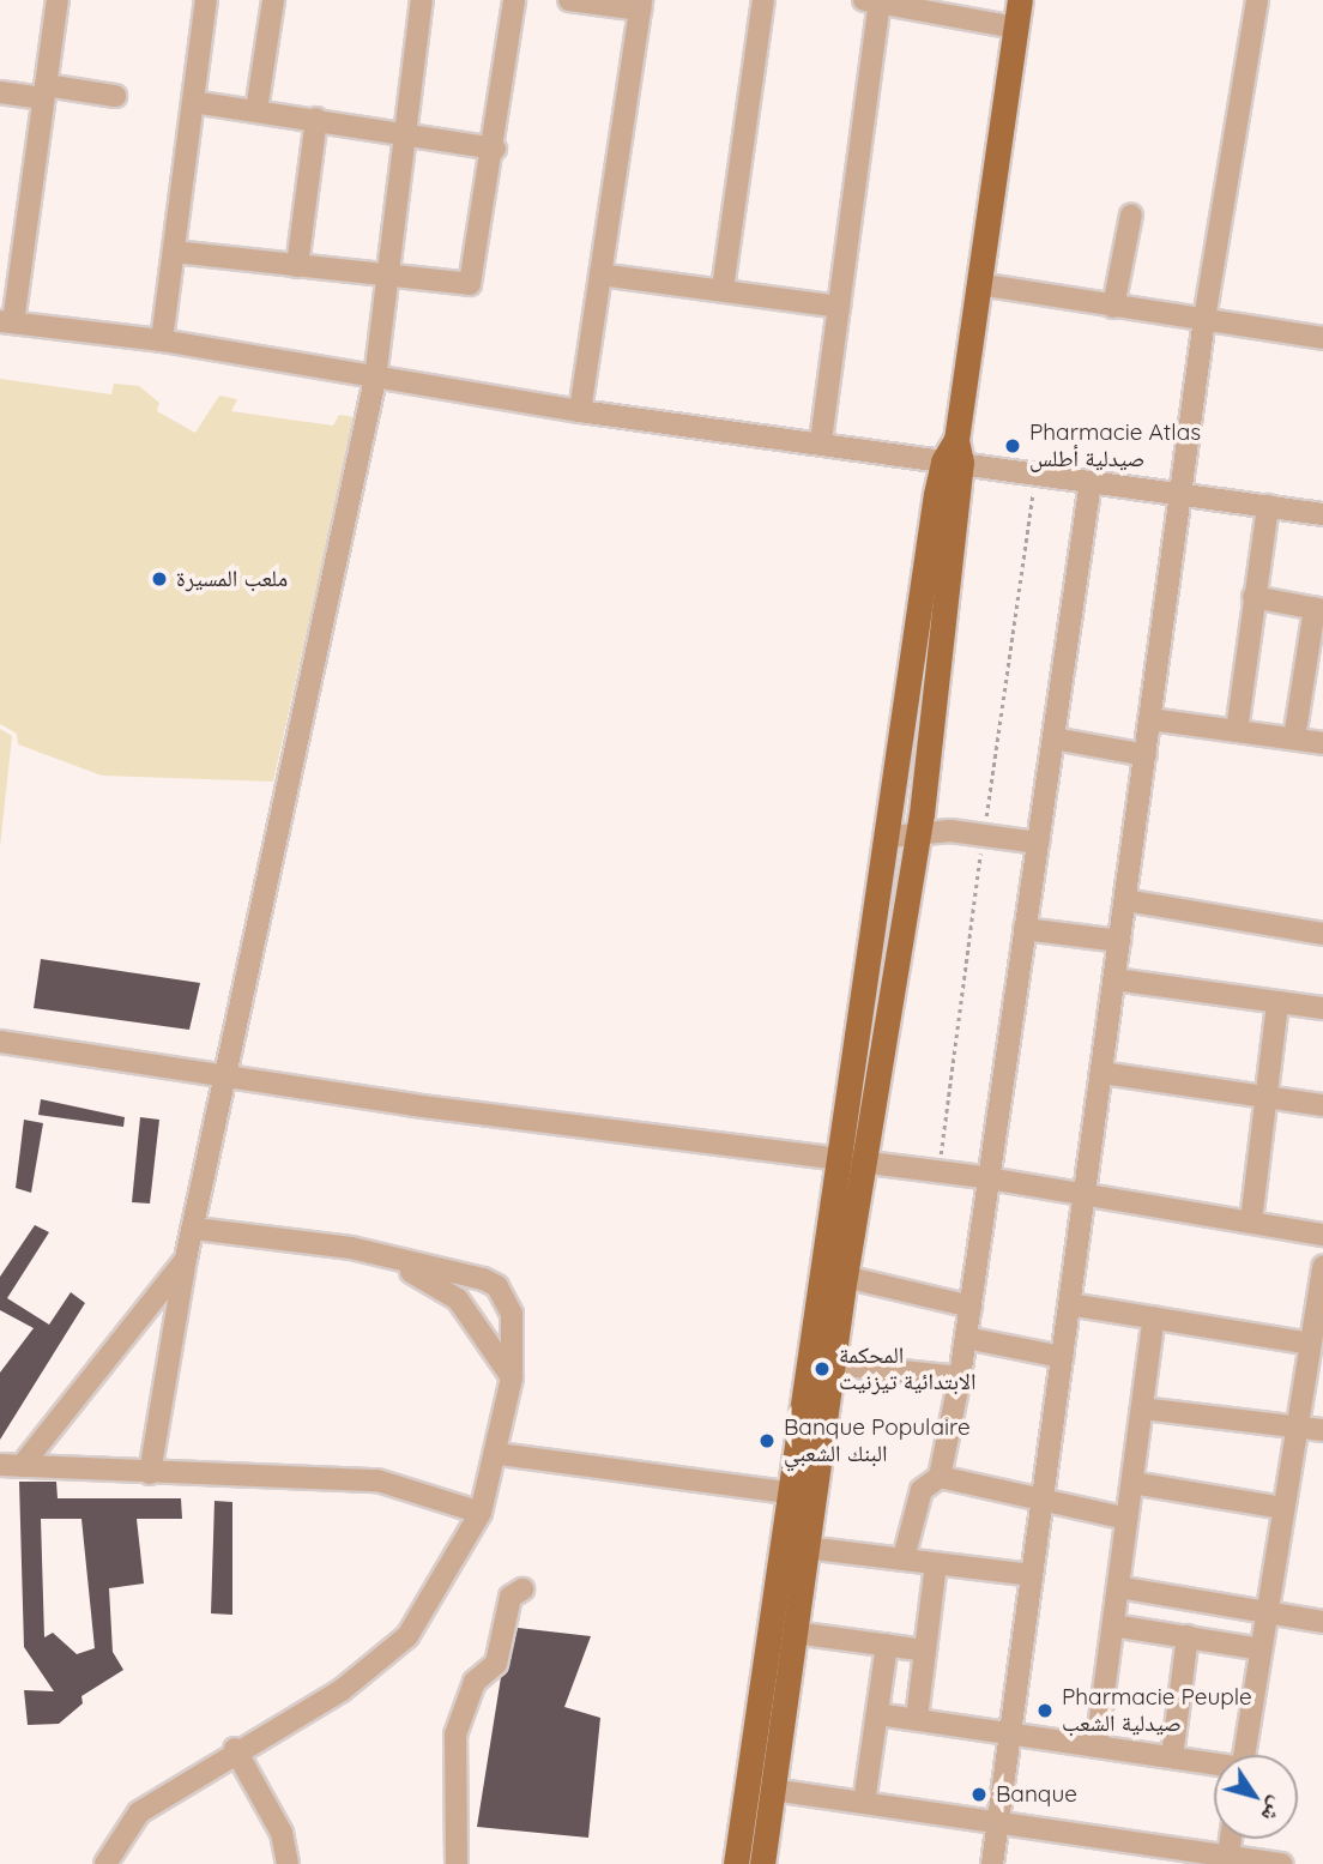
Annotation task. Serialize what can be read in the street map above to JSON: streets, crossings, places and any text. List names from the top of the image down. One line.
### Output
{"places":["Pharmacie Atlas صيدلية أطلس","ملعب المسيرة","المحكمة الابتدائية تيزنيت","Banque Populaire البنك الشعبي","Pharmacie Peuple صيدلية الشعب","Banque"],"north":"bottom right"}
